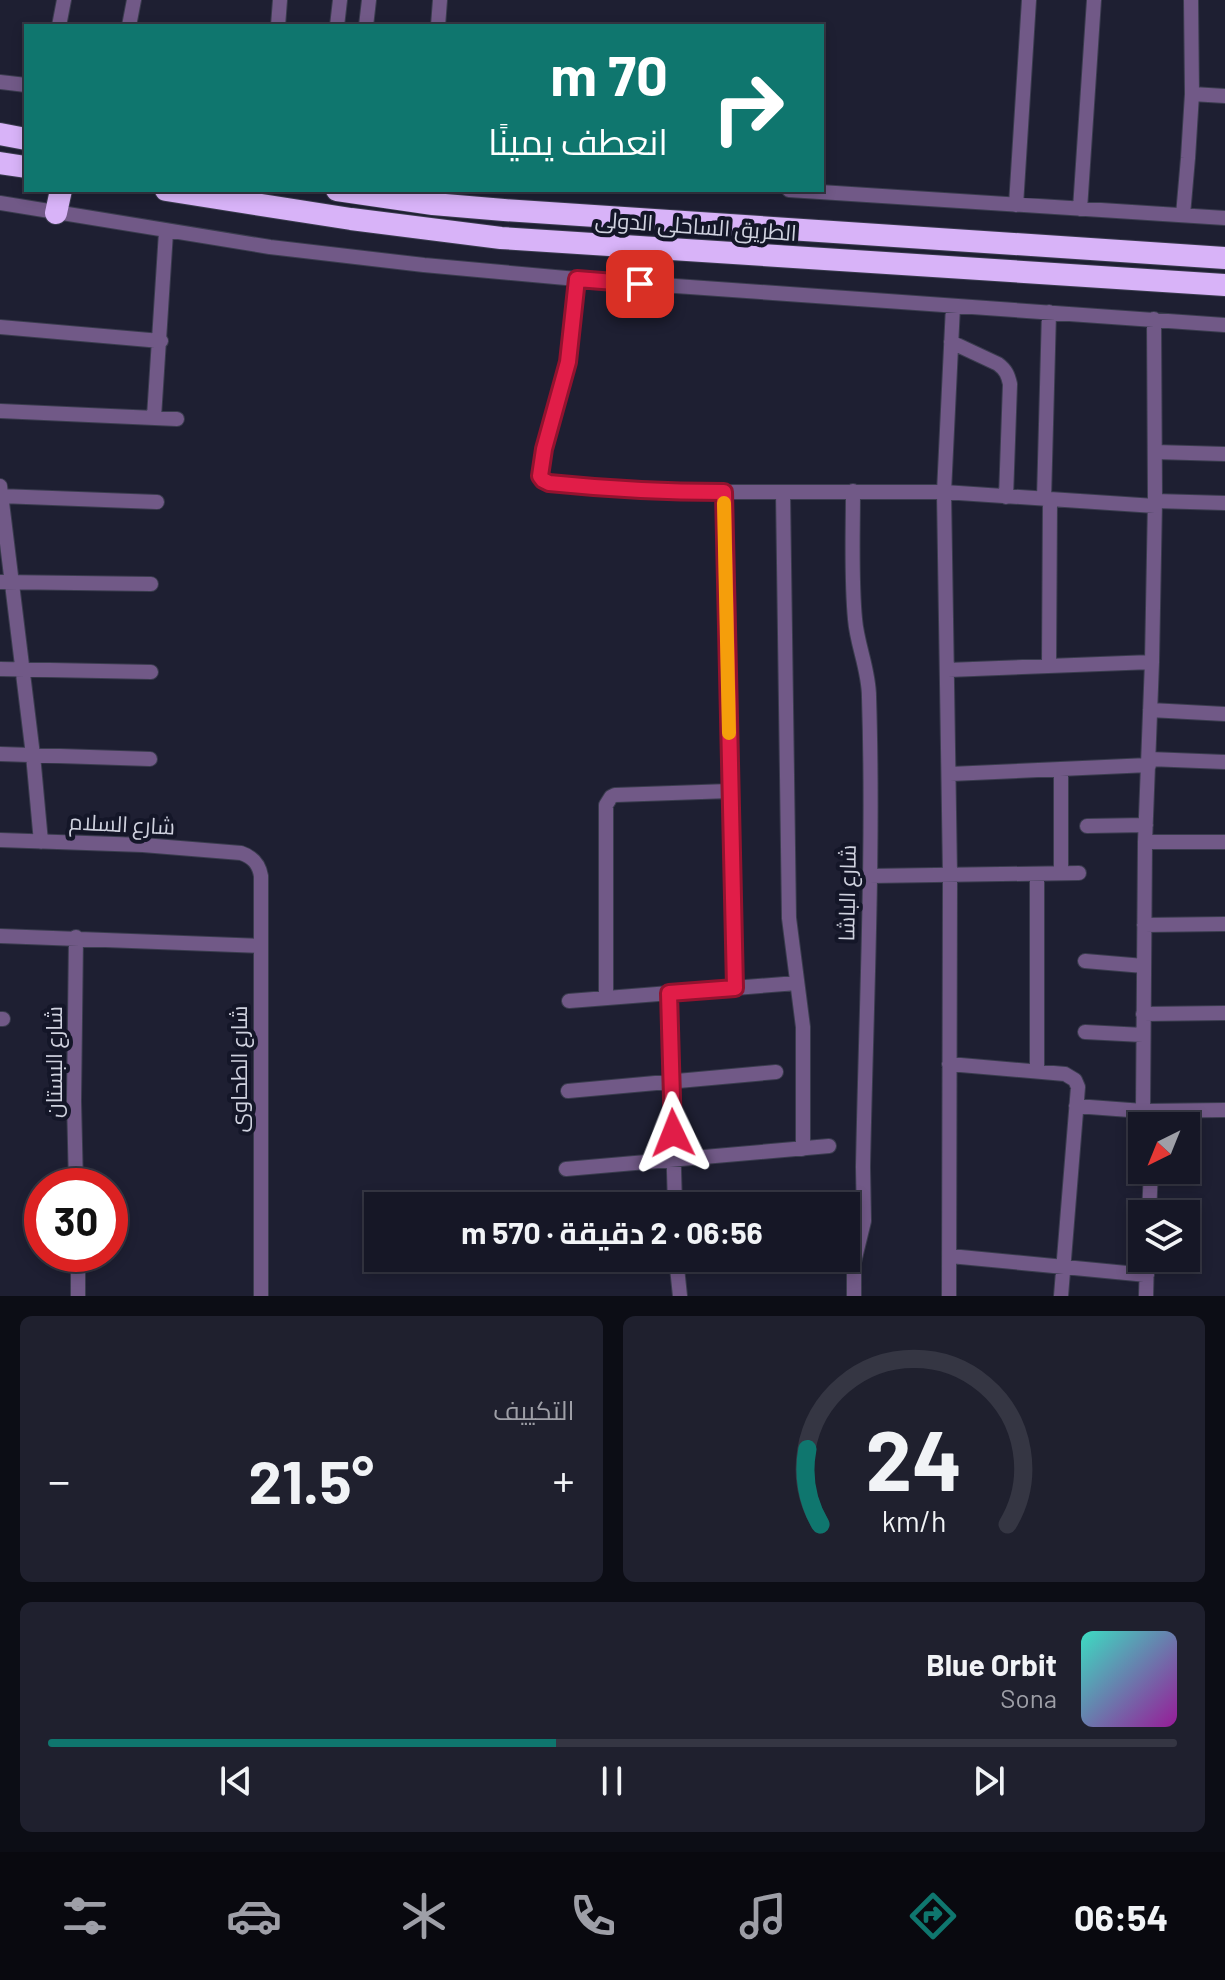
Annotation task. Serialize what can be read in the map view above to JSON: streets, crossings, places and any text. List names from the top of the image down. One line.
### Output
{"streets":{"highway":["الطريق الساحلى الدولى"],"street":["شارع السلام","شارع الباشا","شارع البستان","شارع الطحاوى"]},"crossings":[["شارع السلام","شارع الطحاوى"]],"north":"bottom left","page":{"turn":["70 m","انعطف يمينًا"],"limit":"30","trip":"06:56 · 2 دقيقة · 570 m","tile":"التكييف","heat":["−","21.5°","+"],"song":["Blue Orbit","Sona"],"tabs":"06:54","gauge":["24","km/h"]}}
